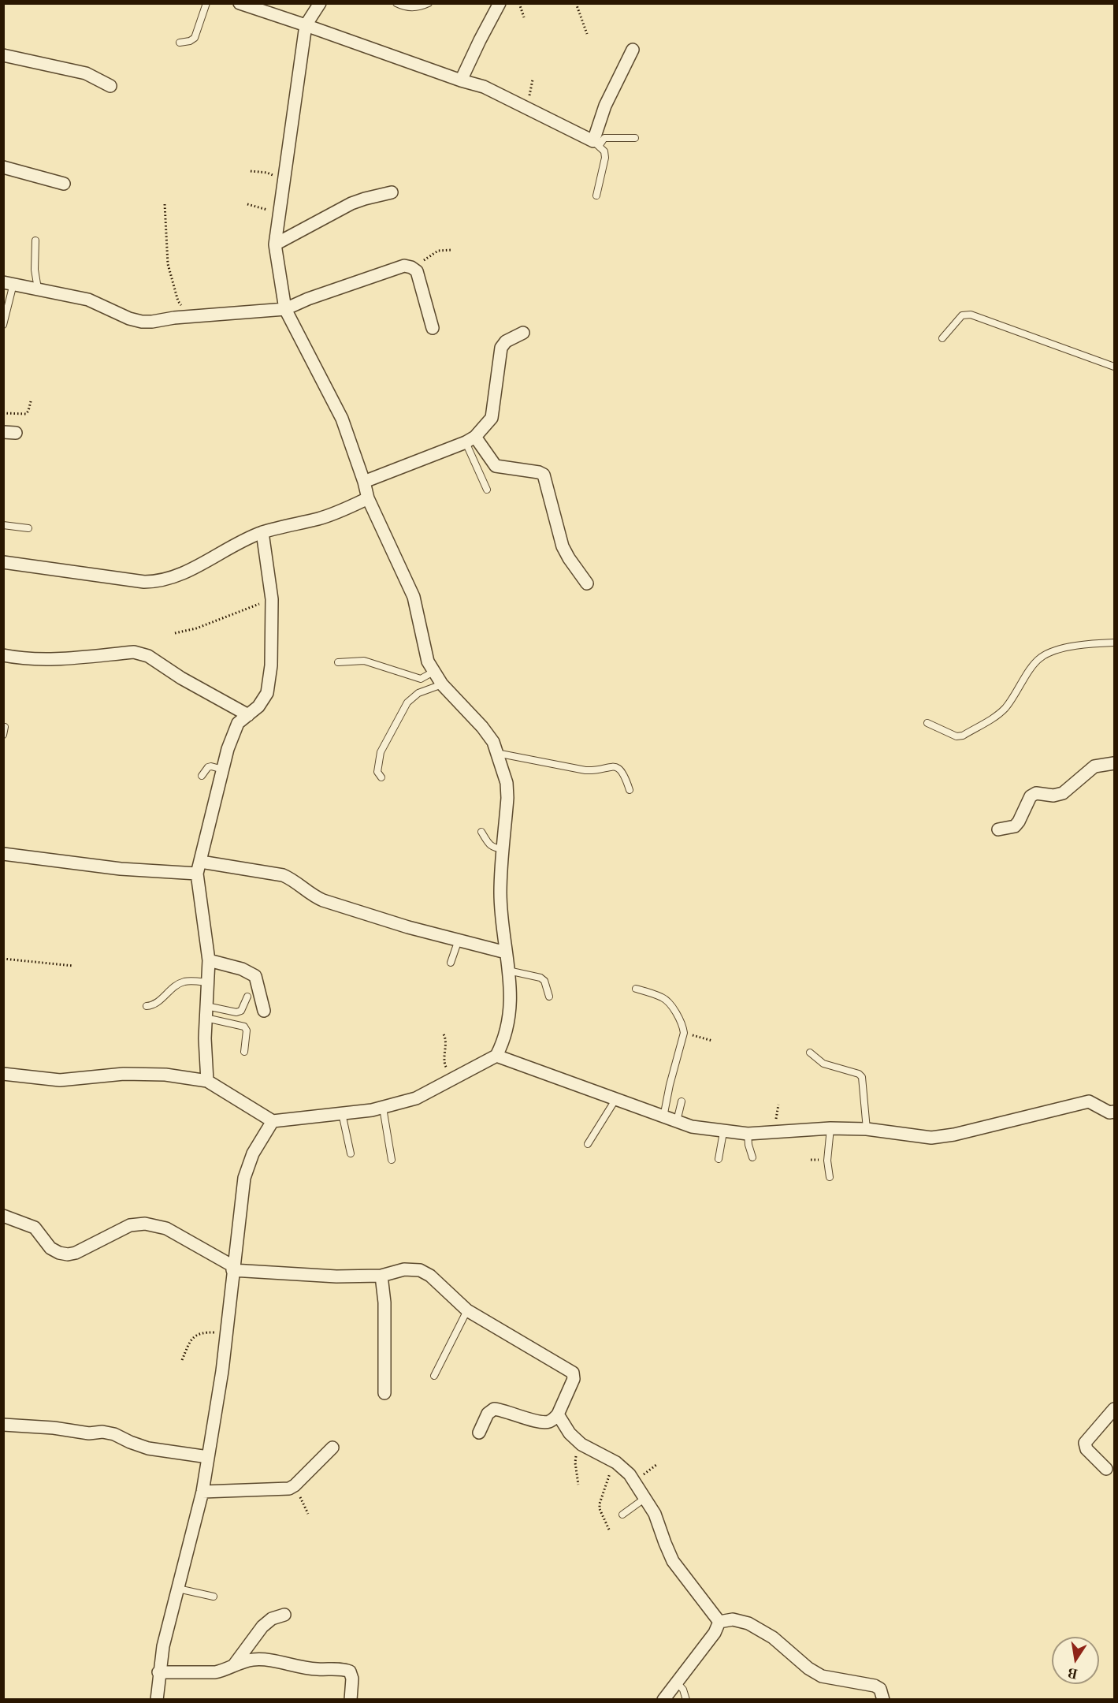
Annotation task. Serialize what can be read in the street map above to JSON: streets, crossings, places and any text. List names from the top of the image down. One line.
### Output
{"north":"bottom"}
